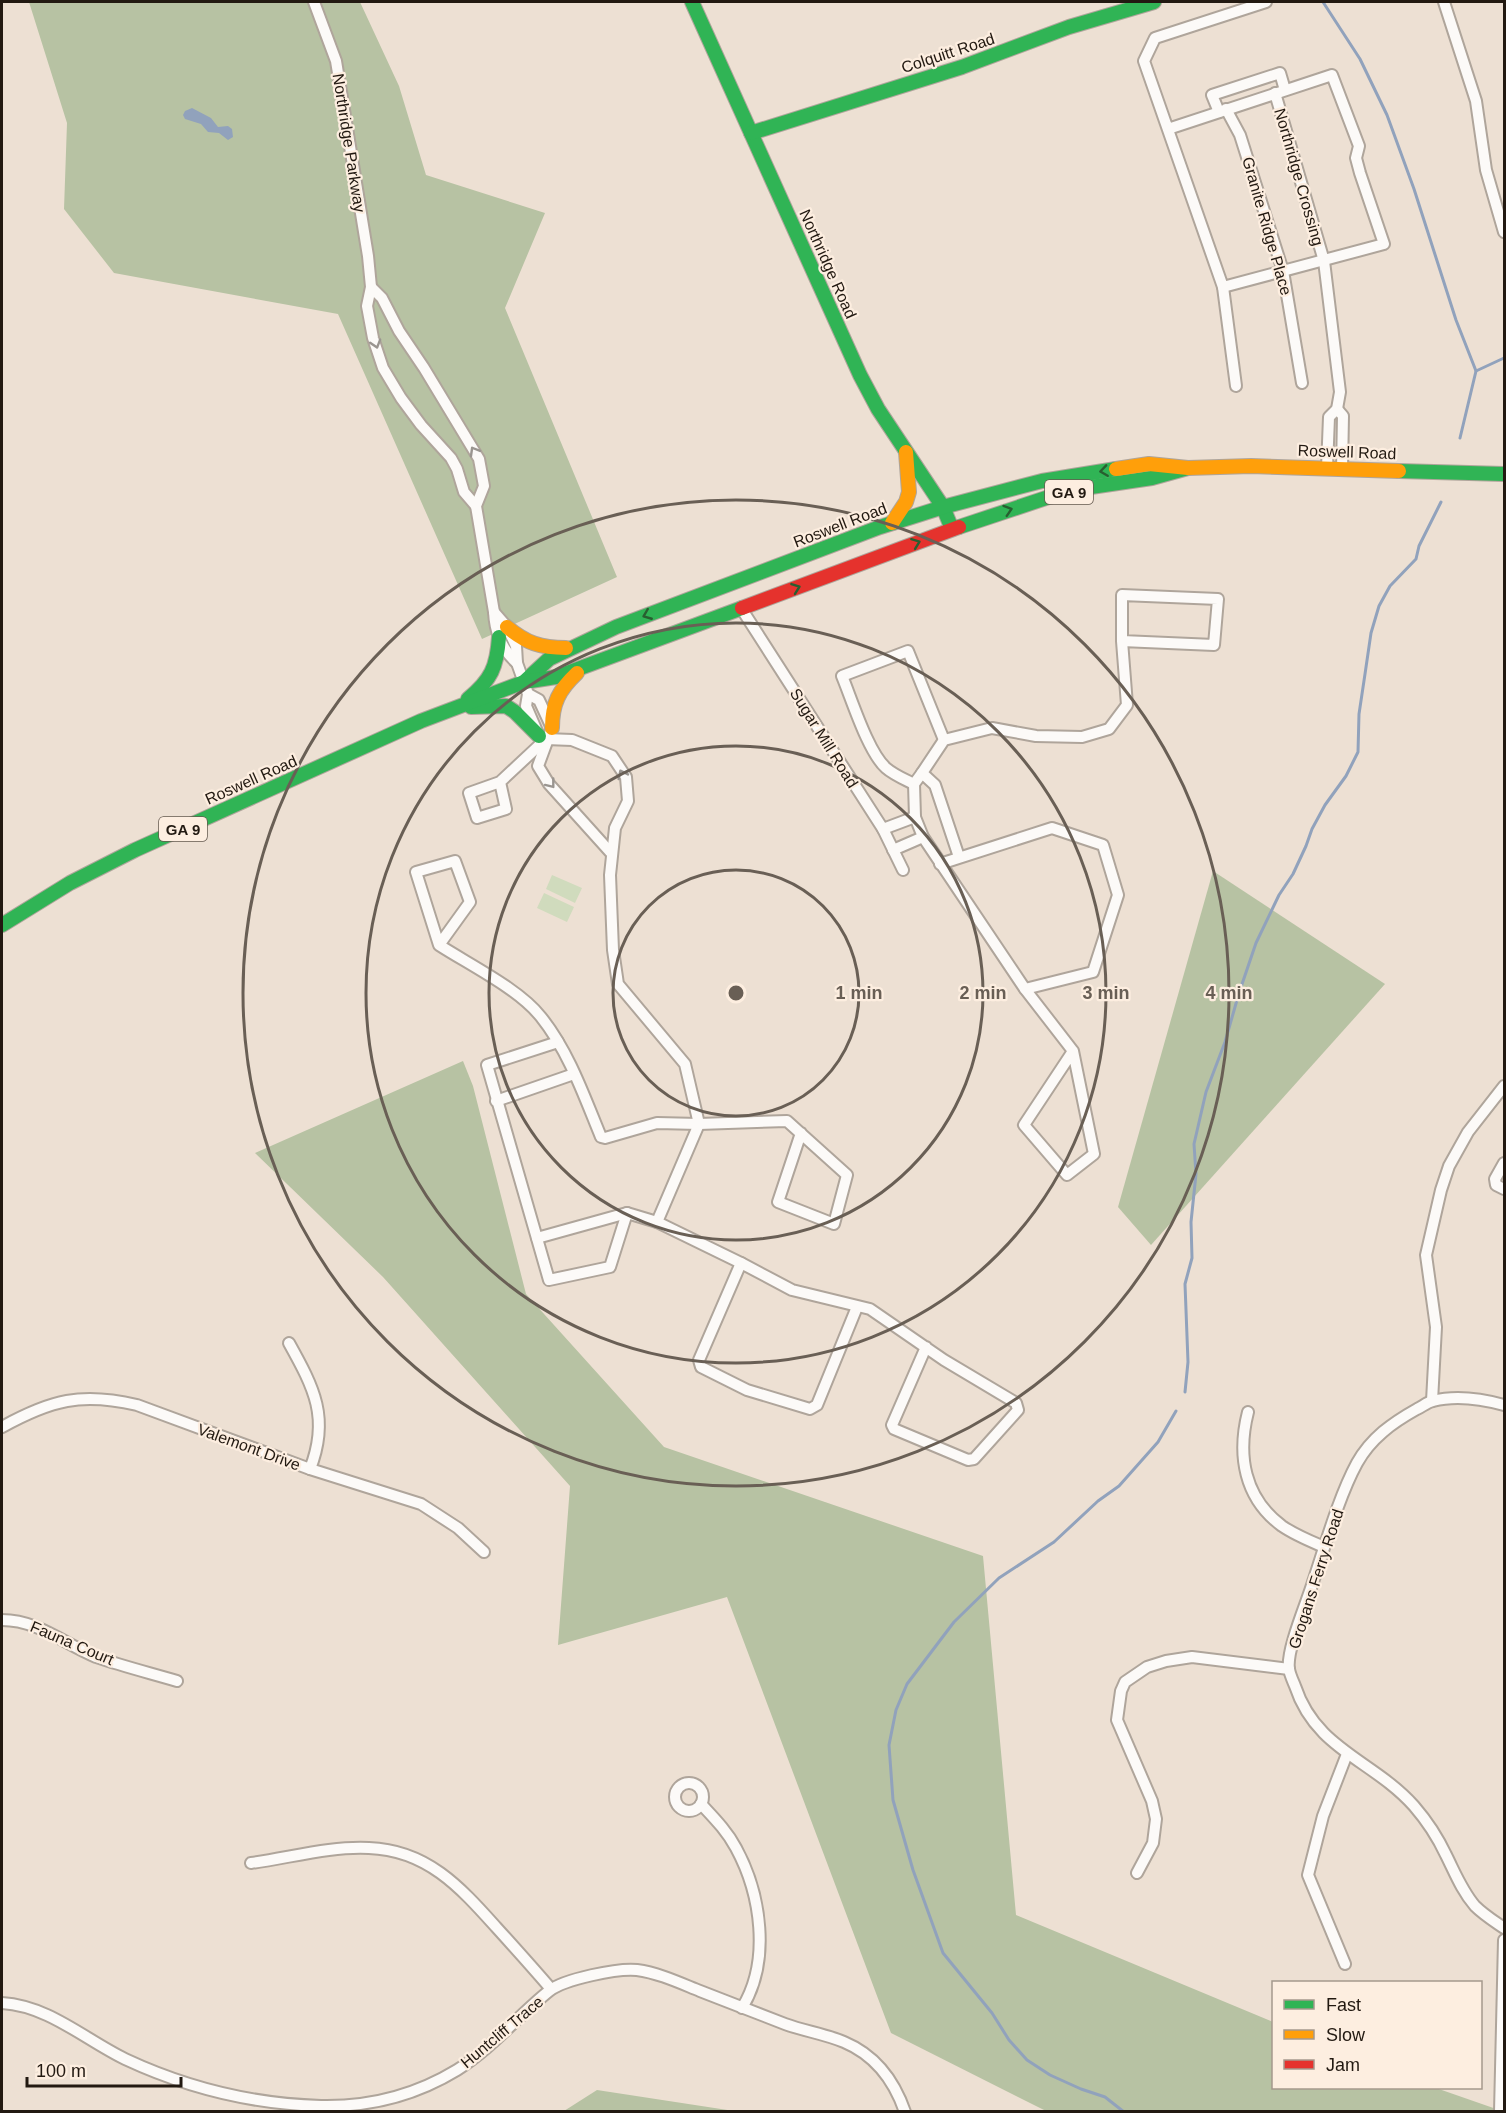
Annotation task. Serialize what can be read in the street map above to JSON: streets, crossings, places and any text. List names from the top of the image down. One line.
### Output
{"streets":{"main road":["Colquitt Road","Northridge Road","Roswell Road","GA 9"],"street":["Northridge Parkway","Northridge Crossing","Granite Ridge Place","Sugar Mill Road","Valemont Drive","Grogans Ferry Road","Fauna Court","Huntcliff Trace"]},"crossings":[["Colquitt Road","Northridge Road"],["Northridge Parkway","Roswell Road"],["Northridge Crossing","Granite Ridge Place"],["Northridge Crossing","Roswell Road"],["Northridge Road","Roswell Road"],["Roswell Road","Sugar Mill Road"]],"legend":["Fast","Slow","Jam"],"scale_bar":"100 m","rings":["1 min","2 min","3 min","4 min"]}
